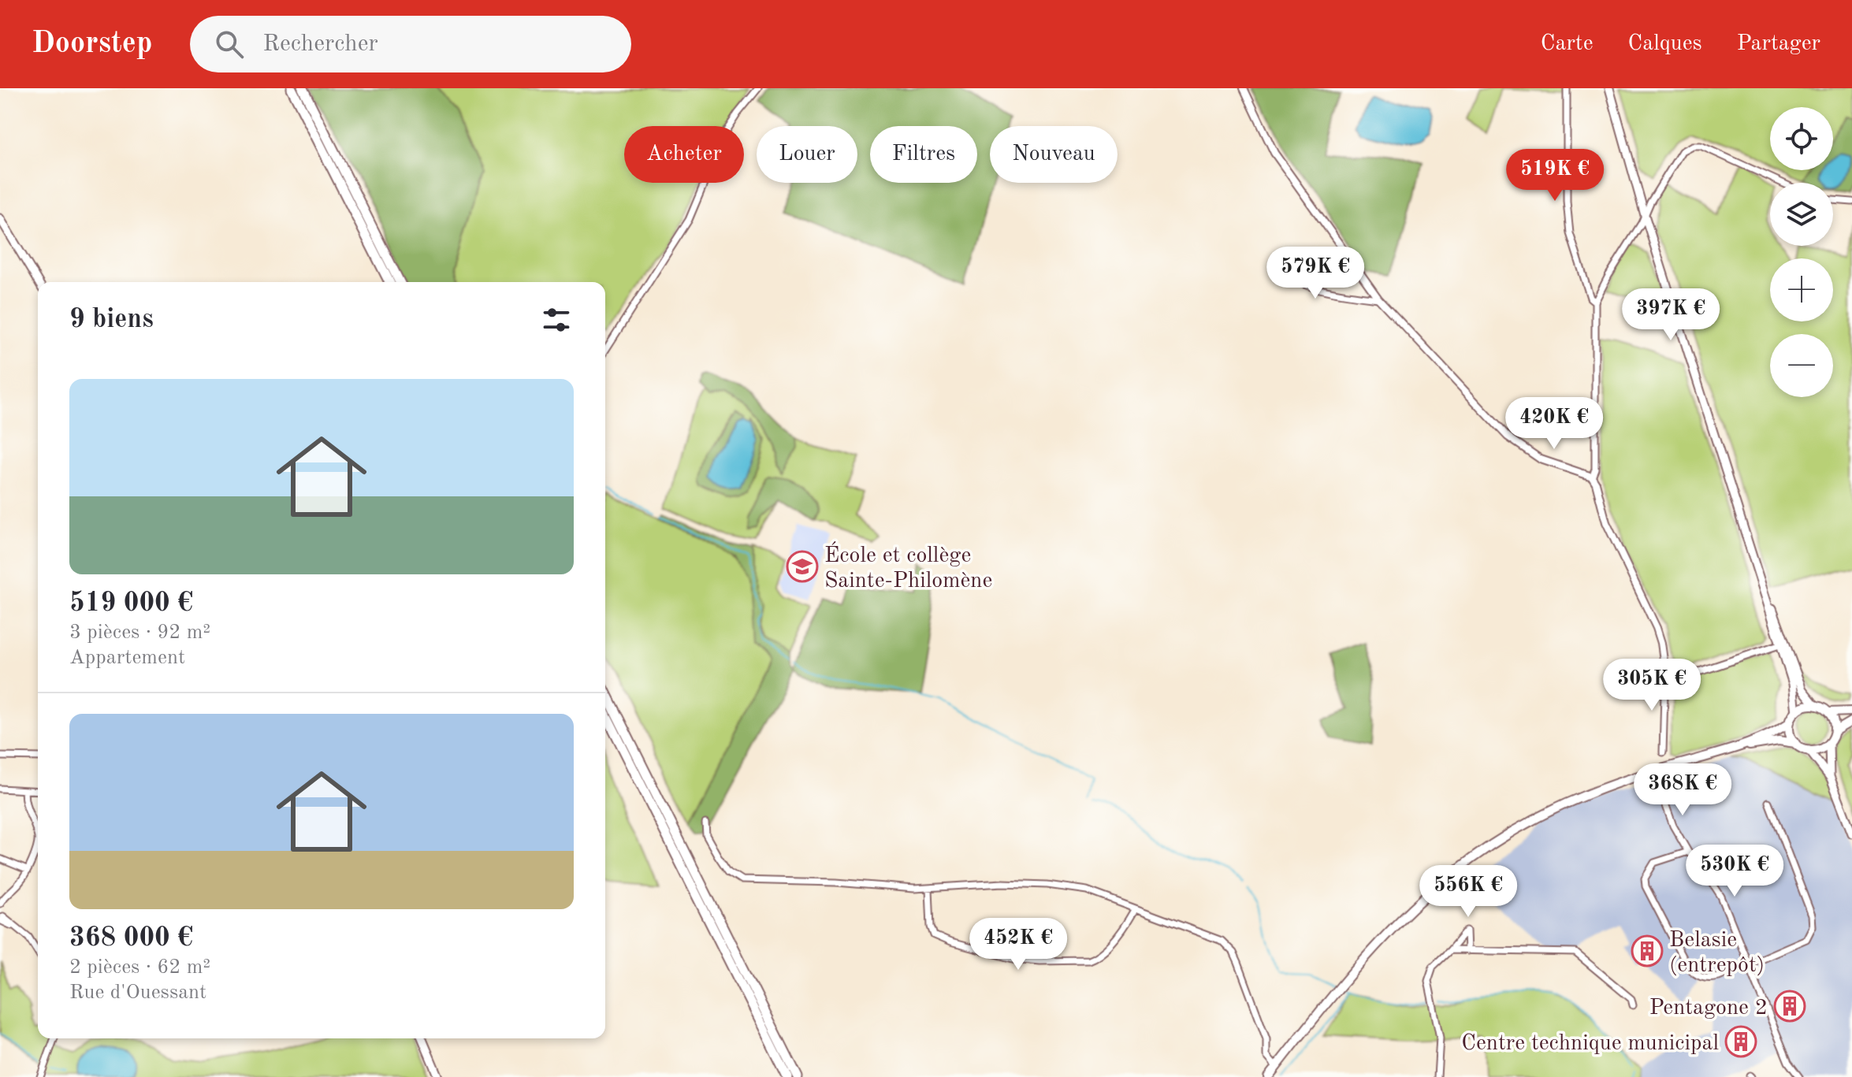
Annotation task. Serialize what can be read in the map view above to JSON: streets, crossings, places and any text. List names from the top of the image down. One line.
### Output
{"places":{"school or university":["École et collège Sainte-Philomène"],"building":["Belasie (entrepôt)","Pentagone 2","Centre technique municipal"]},"page":{"header":"Doorstep","search":"Rechercher","nav":["Carte","Calques","Partager"],"map_buttons":["+","−"],"chip":["Acheter","Louer","Filtres","Nouveau"],"price":["519K €","579K €","397K €","420K €","305K €","368K €","530K €","556K €","452K €"],"heading":"9 biens","list":[{"name":"519 000 €","note":"3 pièces · 92 m² · Appartement"},{"name":"368 000 €","note":"2 pièces · 62 m² · Rue d'Ouessant"}]}}
